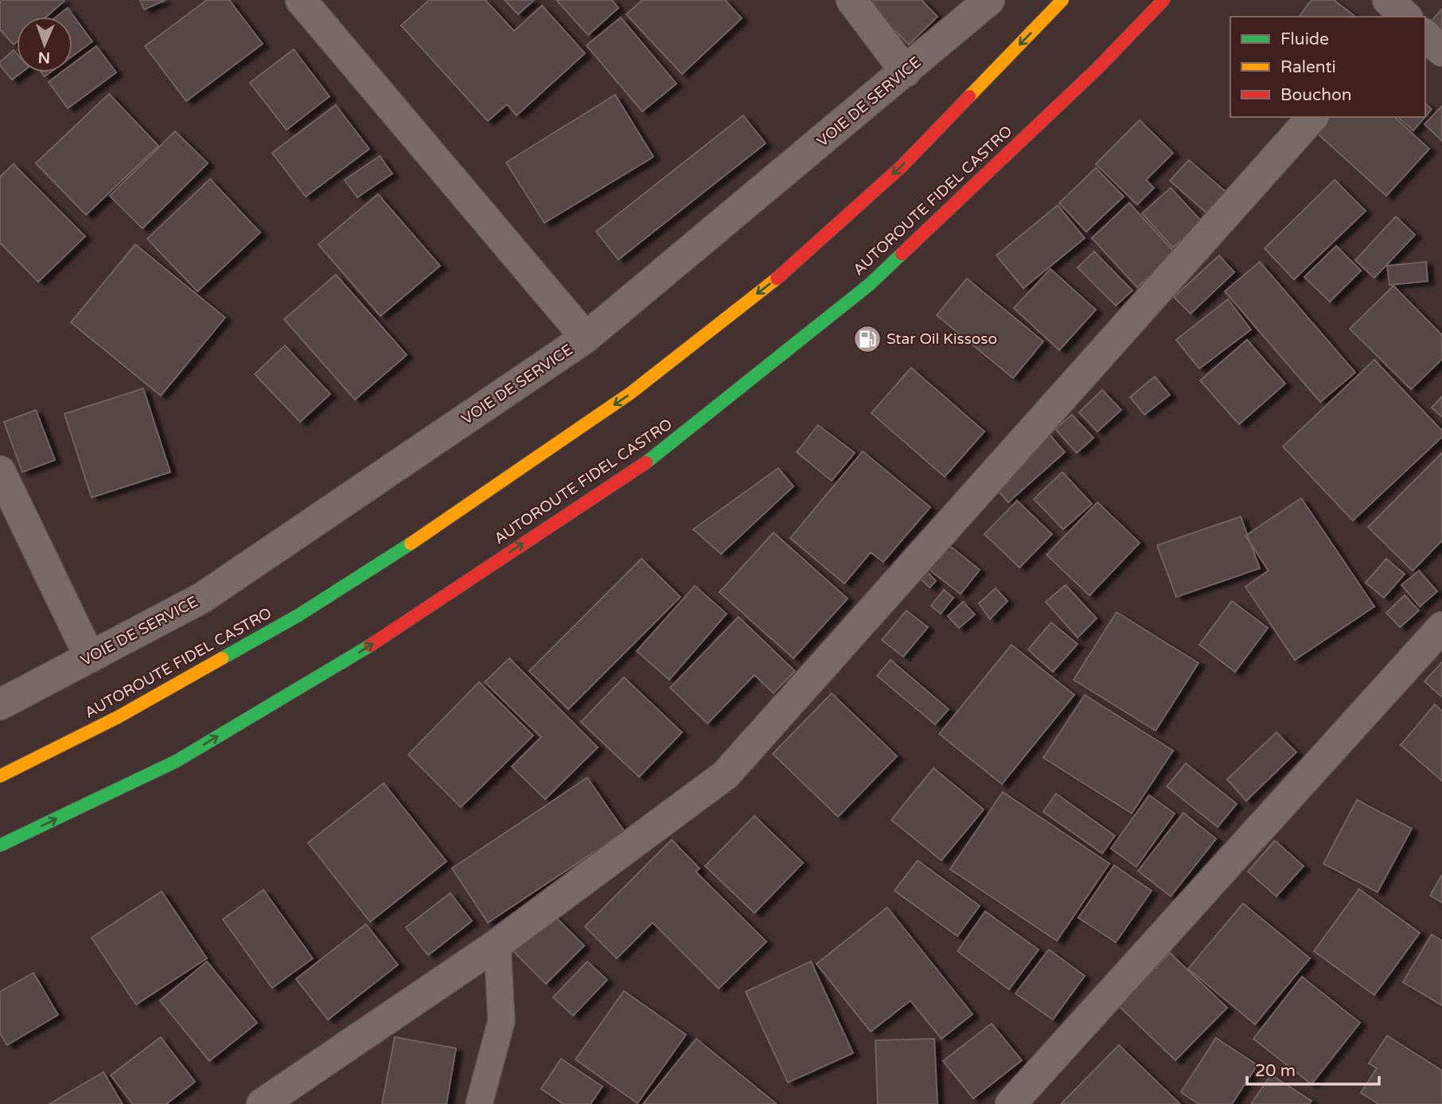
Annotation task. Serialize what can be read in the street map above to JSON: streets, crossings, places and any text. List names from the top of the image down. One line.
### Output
{"streets":{"highway":["AUTOROUTE FIDEL CASTRO"],"street":["VOIE DE SERVICE"]},"places":{"fuel station":["Star Oil Kissoso"]},"legend":["Fluide","Ralenti","Bouchon"],"scale_bar":"20 m","north":"bottom"}
